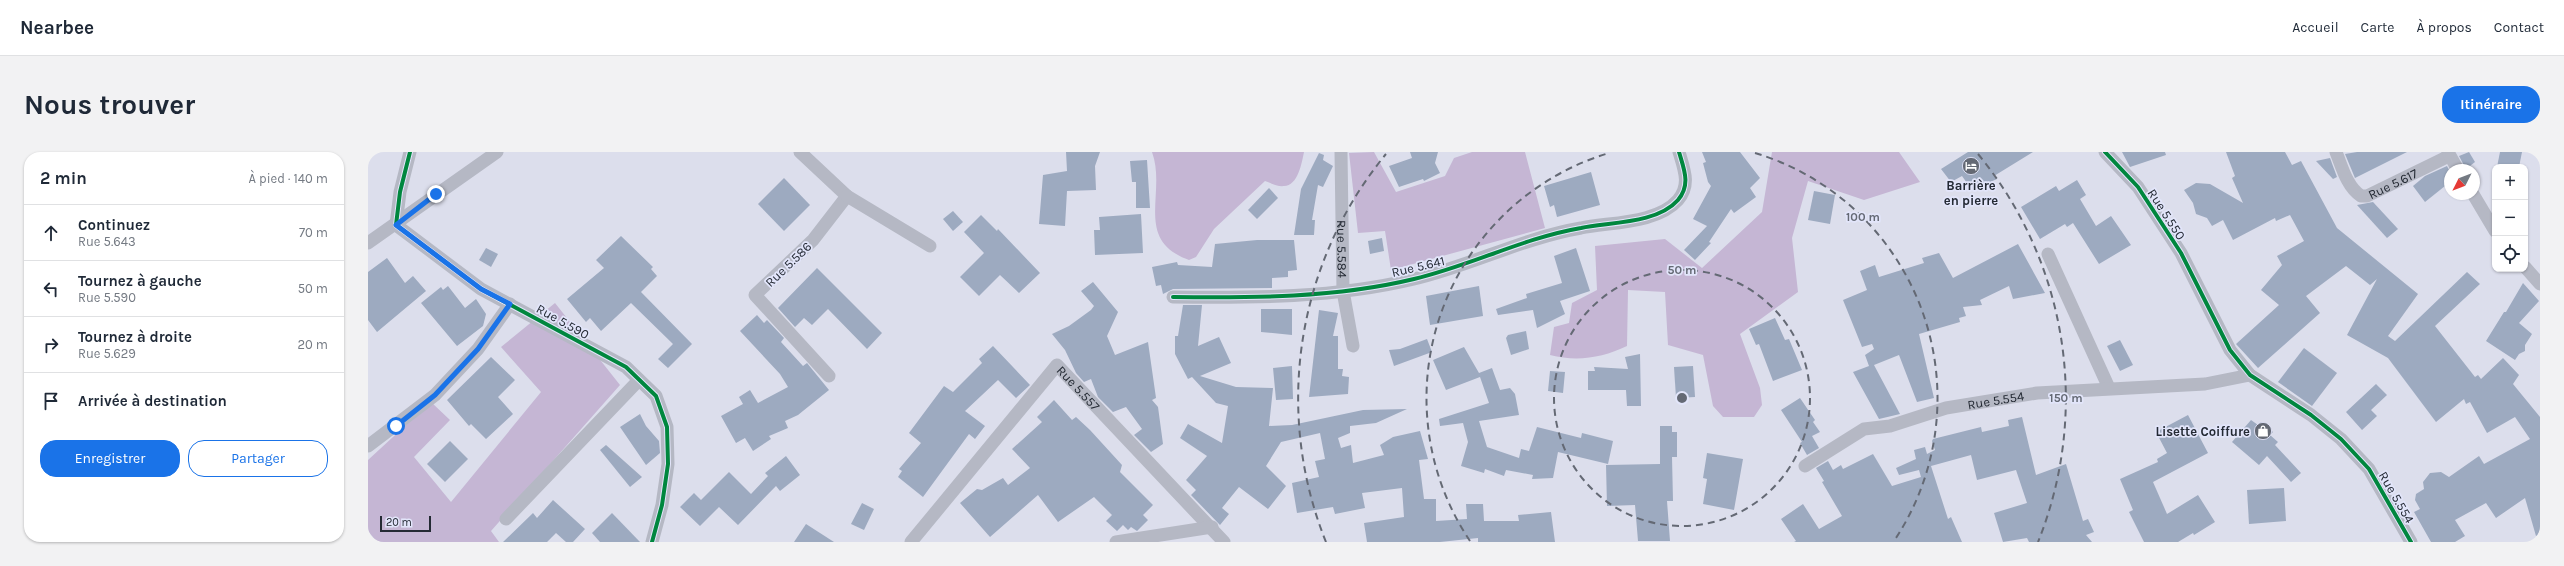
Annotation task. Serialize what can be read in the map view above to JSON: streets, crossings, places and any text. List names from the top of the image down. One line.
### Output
{"streets":{"street":["Rue 5.617","Rue 5.550","Rue 5.584","Rue 5.586","Rue 5.641","Rue 5.590","Rue 5.557","Rue 5.554"]},"crossings":[["Rue 5.550","Rue 5.554"],["Rue 5.584","Rue 5.641"]],"places":{"hotel":["Barrière en pierre"],"shop":["Lisette Coiffure"]},"scale_bar":"20 m","north":"bottom left","page":{"header":"Nearbee","nav":["Accueil","Carte","À propos","Contact"],"buttons":["Itinéraire",["Enregistrer","Partager"]],"title":"Nous trouver","heading":["2 min","À pied · 140 m"],"map_buttons":["+","−"],"list":[["Continuez","Rue 5.643","70 m"],["Tournez à gauche","Rue 5.590","50 m"],["Tournez à droite","Rue 5.629","20 m"],"Arrivée à destination"],"scale":"20 m"},"rings":["100 m","50 m","150 m"]}
